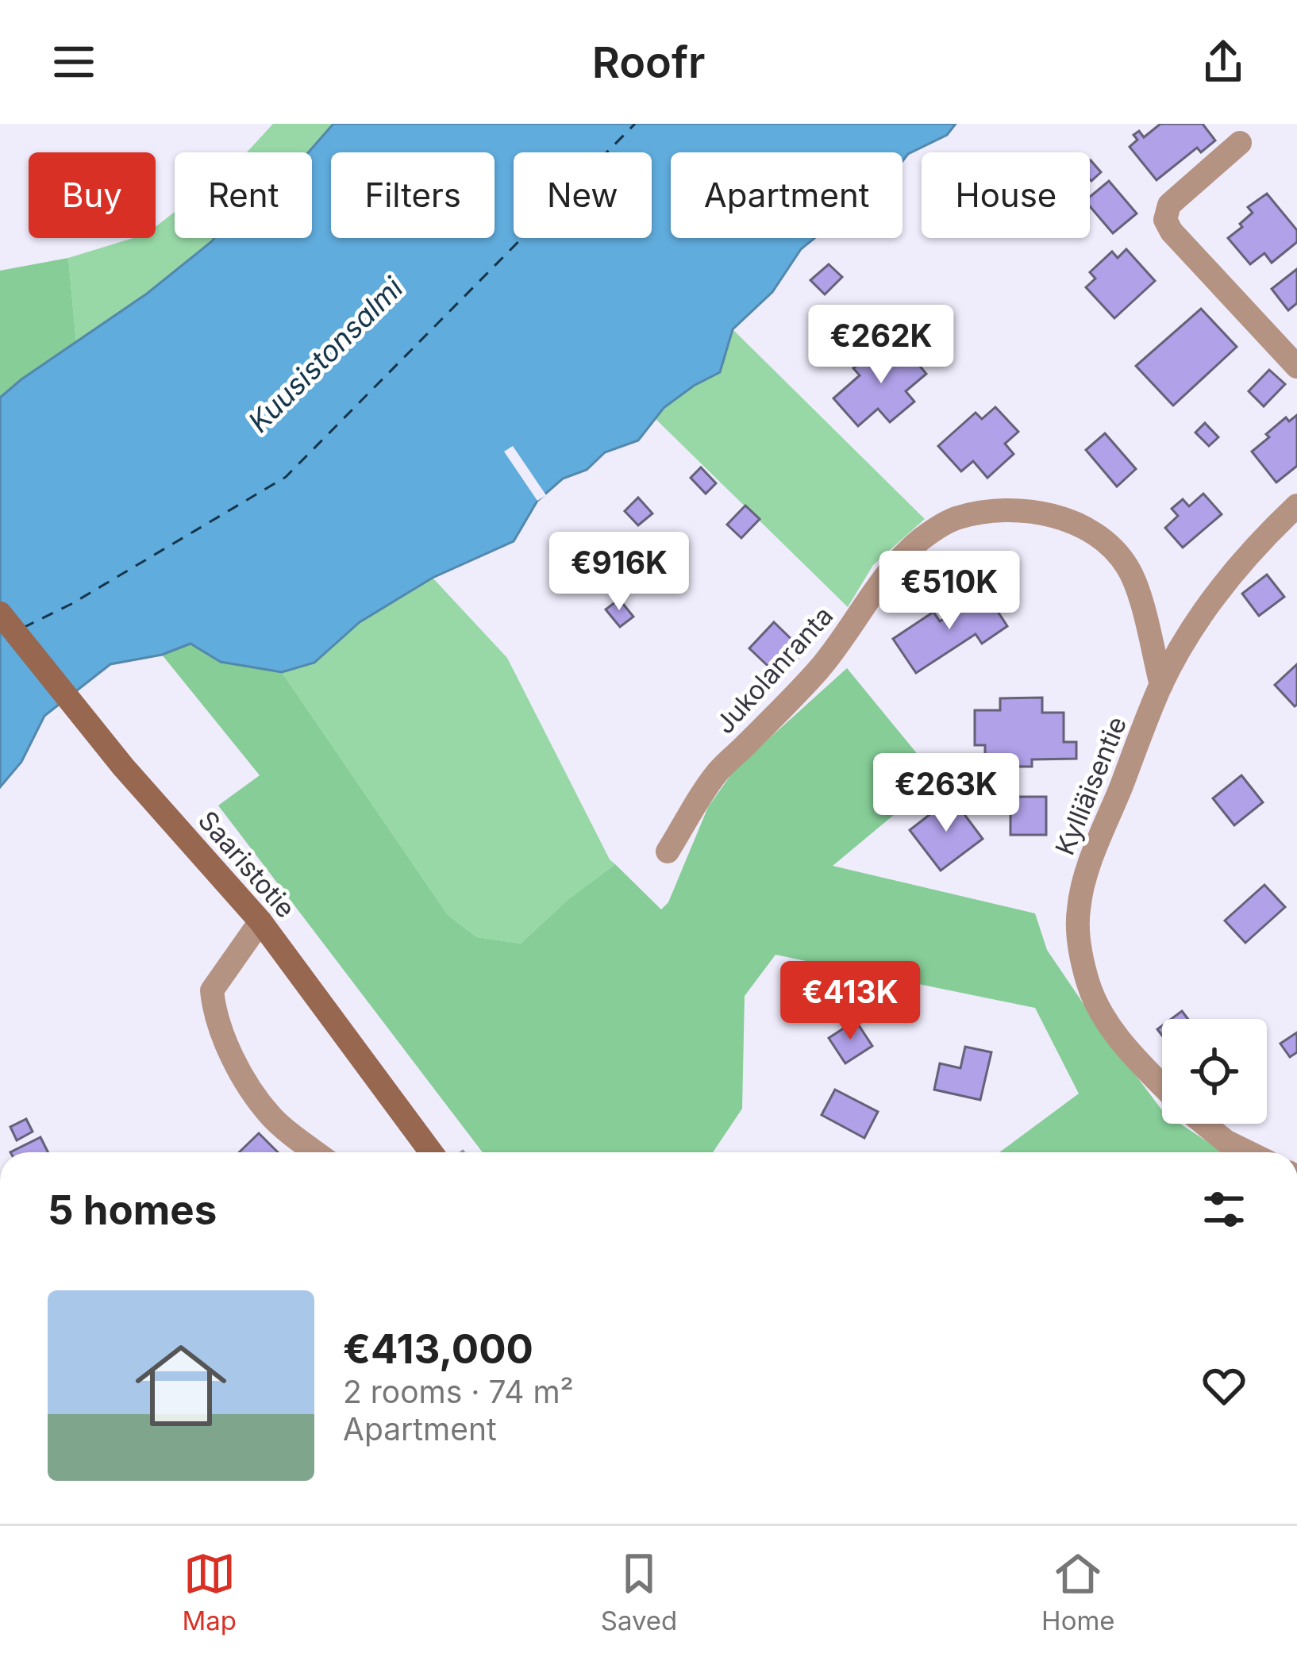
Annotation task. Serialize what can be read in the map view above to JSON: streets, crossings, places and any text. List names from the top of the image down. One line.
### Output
{"streets":{"main road":["Saaristotie"],"street":["Jukolanranta","Kylliäisentie"]},"crossings":[["Jukolanranta","Kylliäisentie"]],"water":["Kuusistonsalmi"],"page":{"header":"Roofr","chip":["Buy","Rent","Filters","New","Apartment","House"],"price":["€262K","€916K","€510K","€263K","€413K"],"heading":"5 homes","list":[{"name":"€413,000","note":"2 rooms · 74 m² · Apartment"}],"tabs":["Map","Saved","Home"]}}
